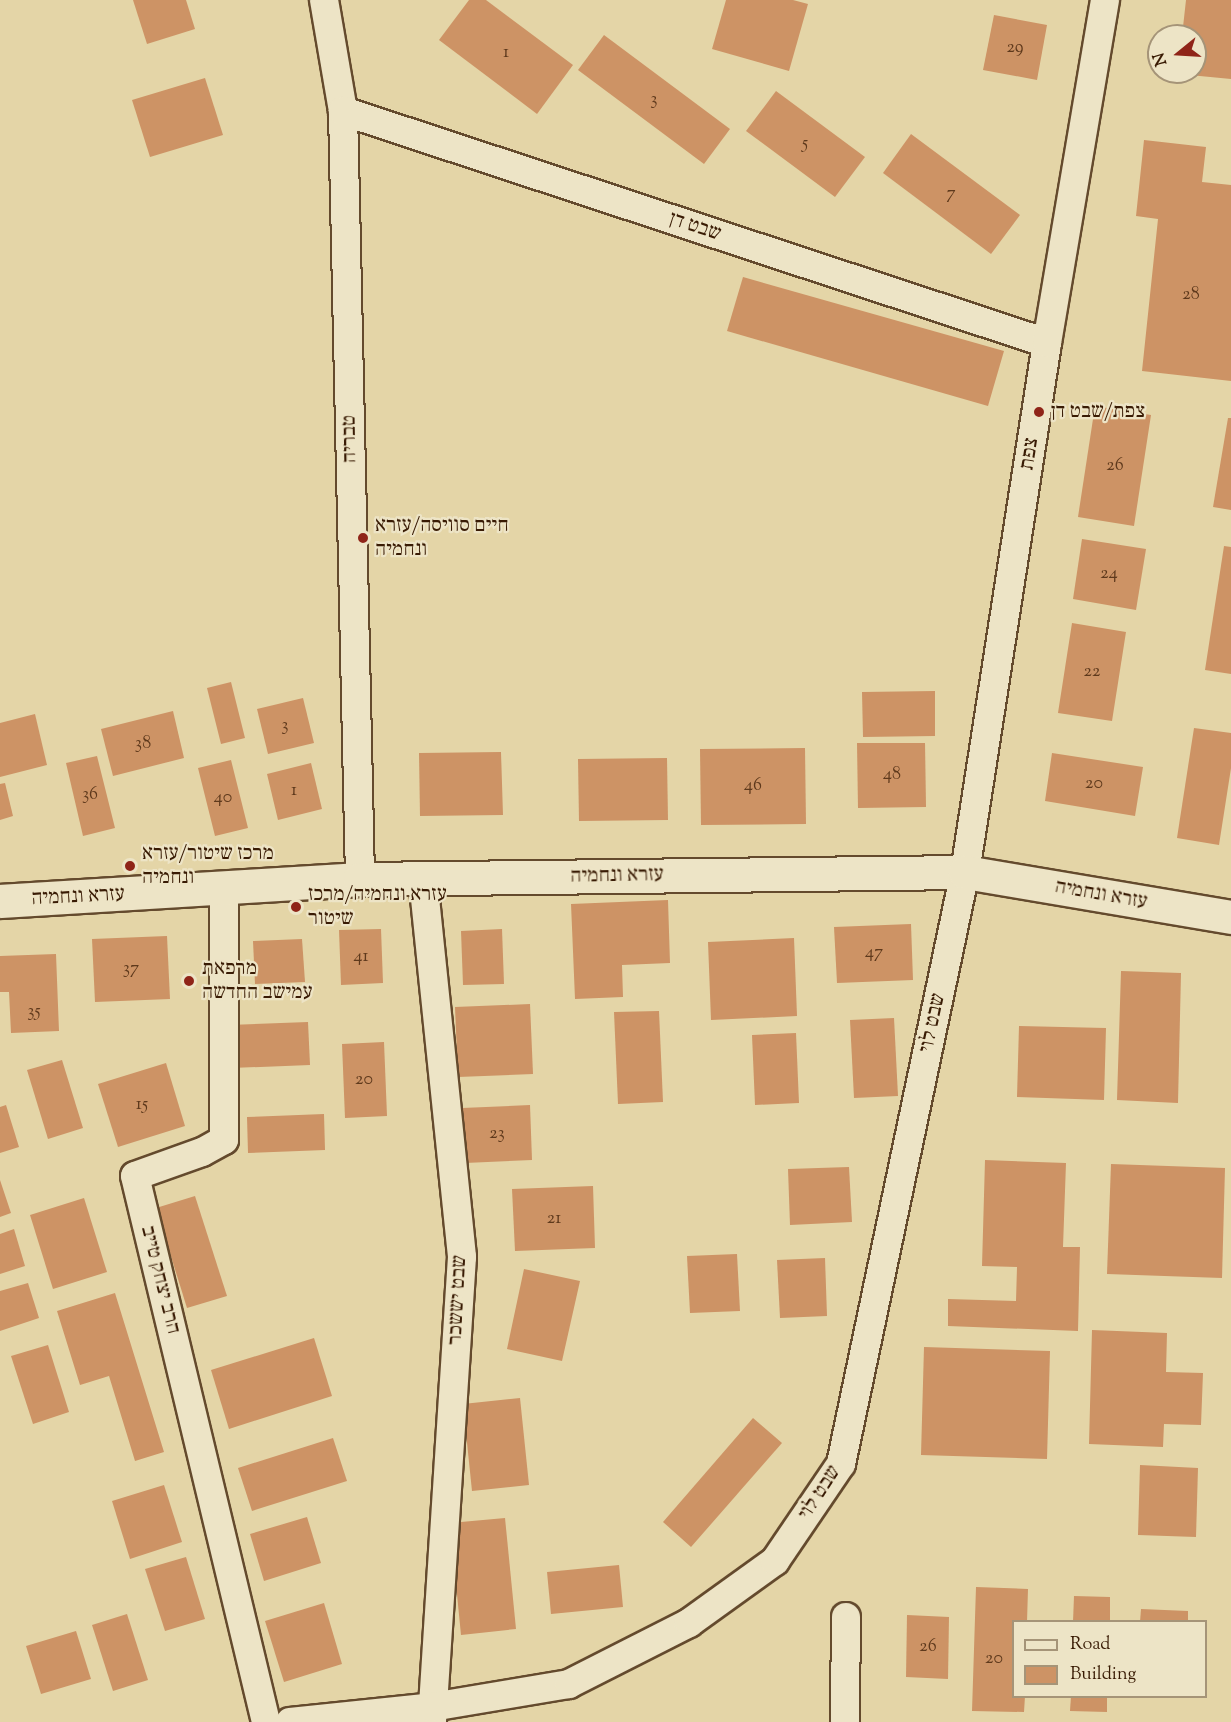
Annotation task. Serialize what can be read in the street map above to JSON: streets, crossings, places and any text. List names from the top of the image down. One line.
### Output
{"streets":{"street":["שבט דן","טבריה","צפת","עזרא ונחמיה","שבט לוי","הרב יצחק טייב","שבט יששכר"]},"crossings":[["שבט דן","טבריה"],["שבט דן","צפת"],["טבריה","עזרא ונחמיה"],["צפת","עזרא ונחמיה"],["צפת","שבט לוי"],["עזרא ונחמיה","שבט לוי"],["עזרא ונחמיה","הרב יצחק טייב"],["עזרא ונחמיה","שבט יששכר"],["שבט לוי","שבט יששכר"]],"places":["צפת/שבט דן","חיים סוויסה/עזרא ונחמיה","מרכז שיטור/עזרא ונחמיה","עזרא ונחמיה/מרכז שיטור","מרפאת עמישב החדשה"],"house_numbers":["29","1","3","5","7","28","26","24","22","3","38","48","20","46","1","36","40","47","41","37","35","20","15","23","21","26","20"],"legend":["Road","Building"],"north":"left"}
